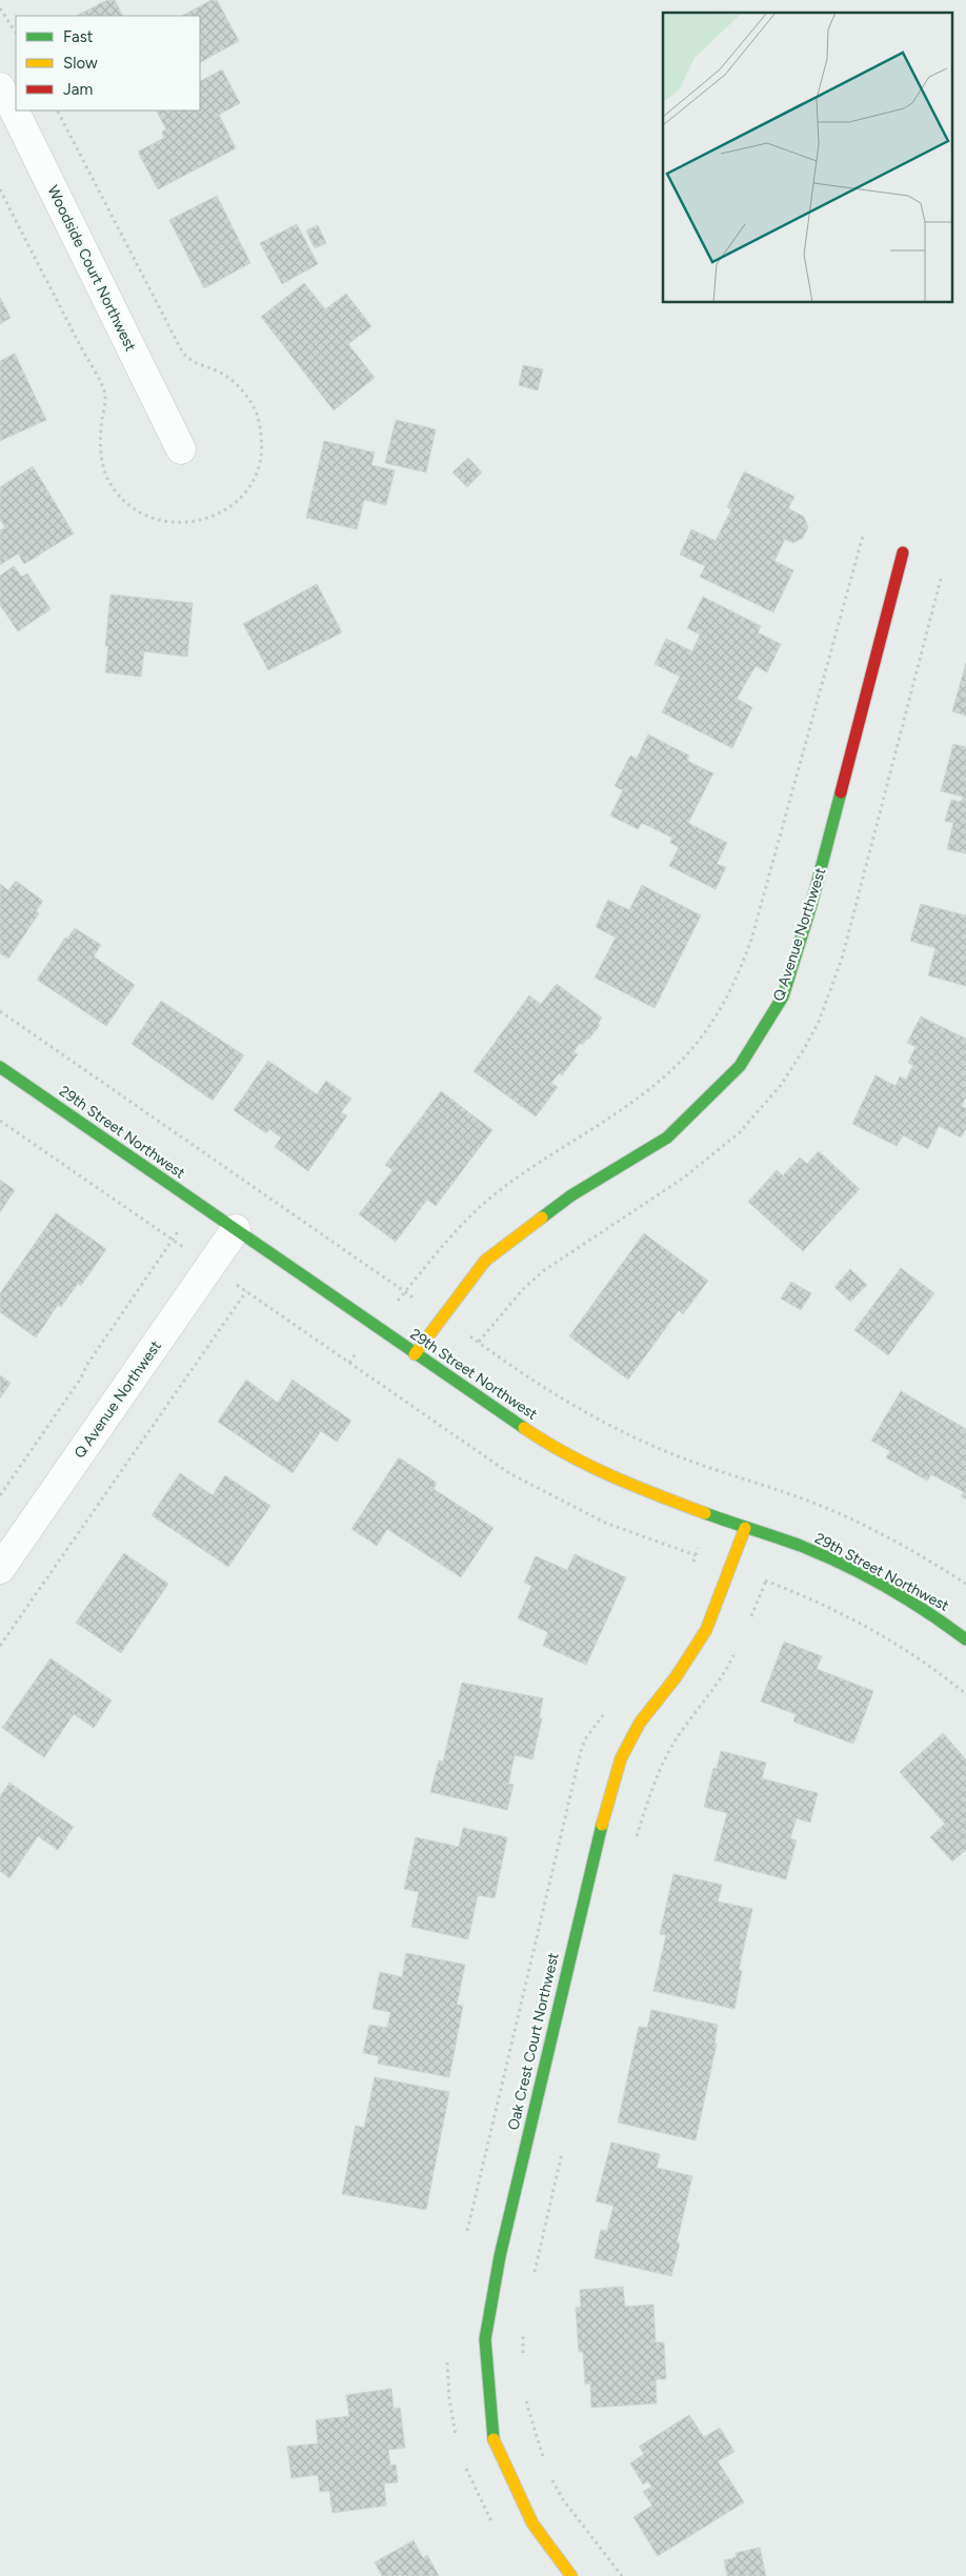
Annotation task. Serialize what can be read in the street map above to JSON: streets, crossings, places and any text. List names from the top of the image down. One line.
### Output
{"streets":{"street":["Woodside Court Northwest","Q Avenue Northwest","29th Street Northwest","Oak Crest Court Northwest"]},"crossings":[["Q Avenue Northwest","29th Street Northwest"],["29th Street Northwest","Oak Crest Court Northwest"]],"legend":["Fast","Slow","Jam"]}
